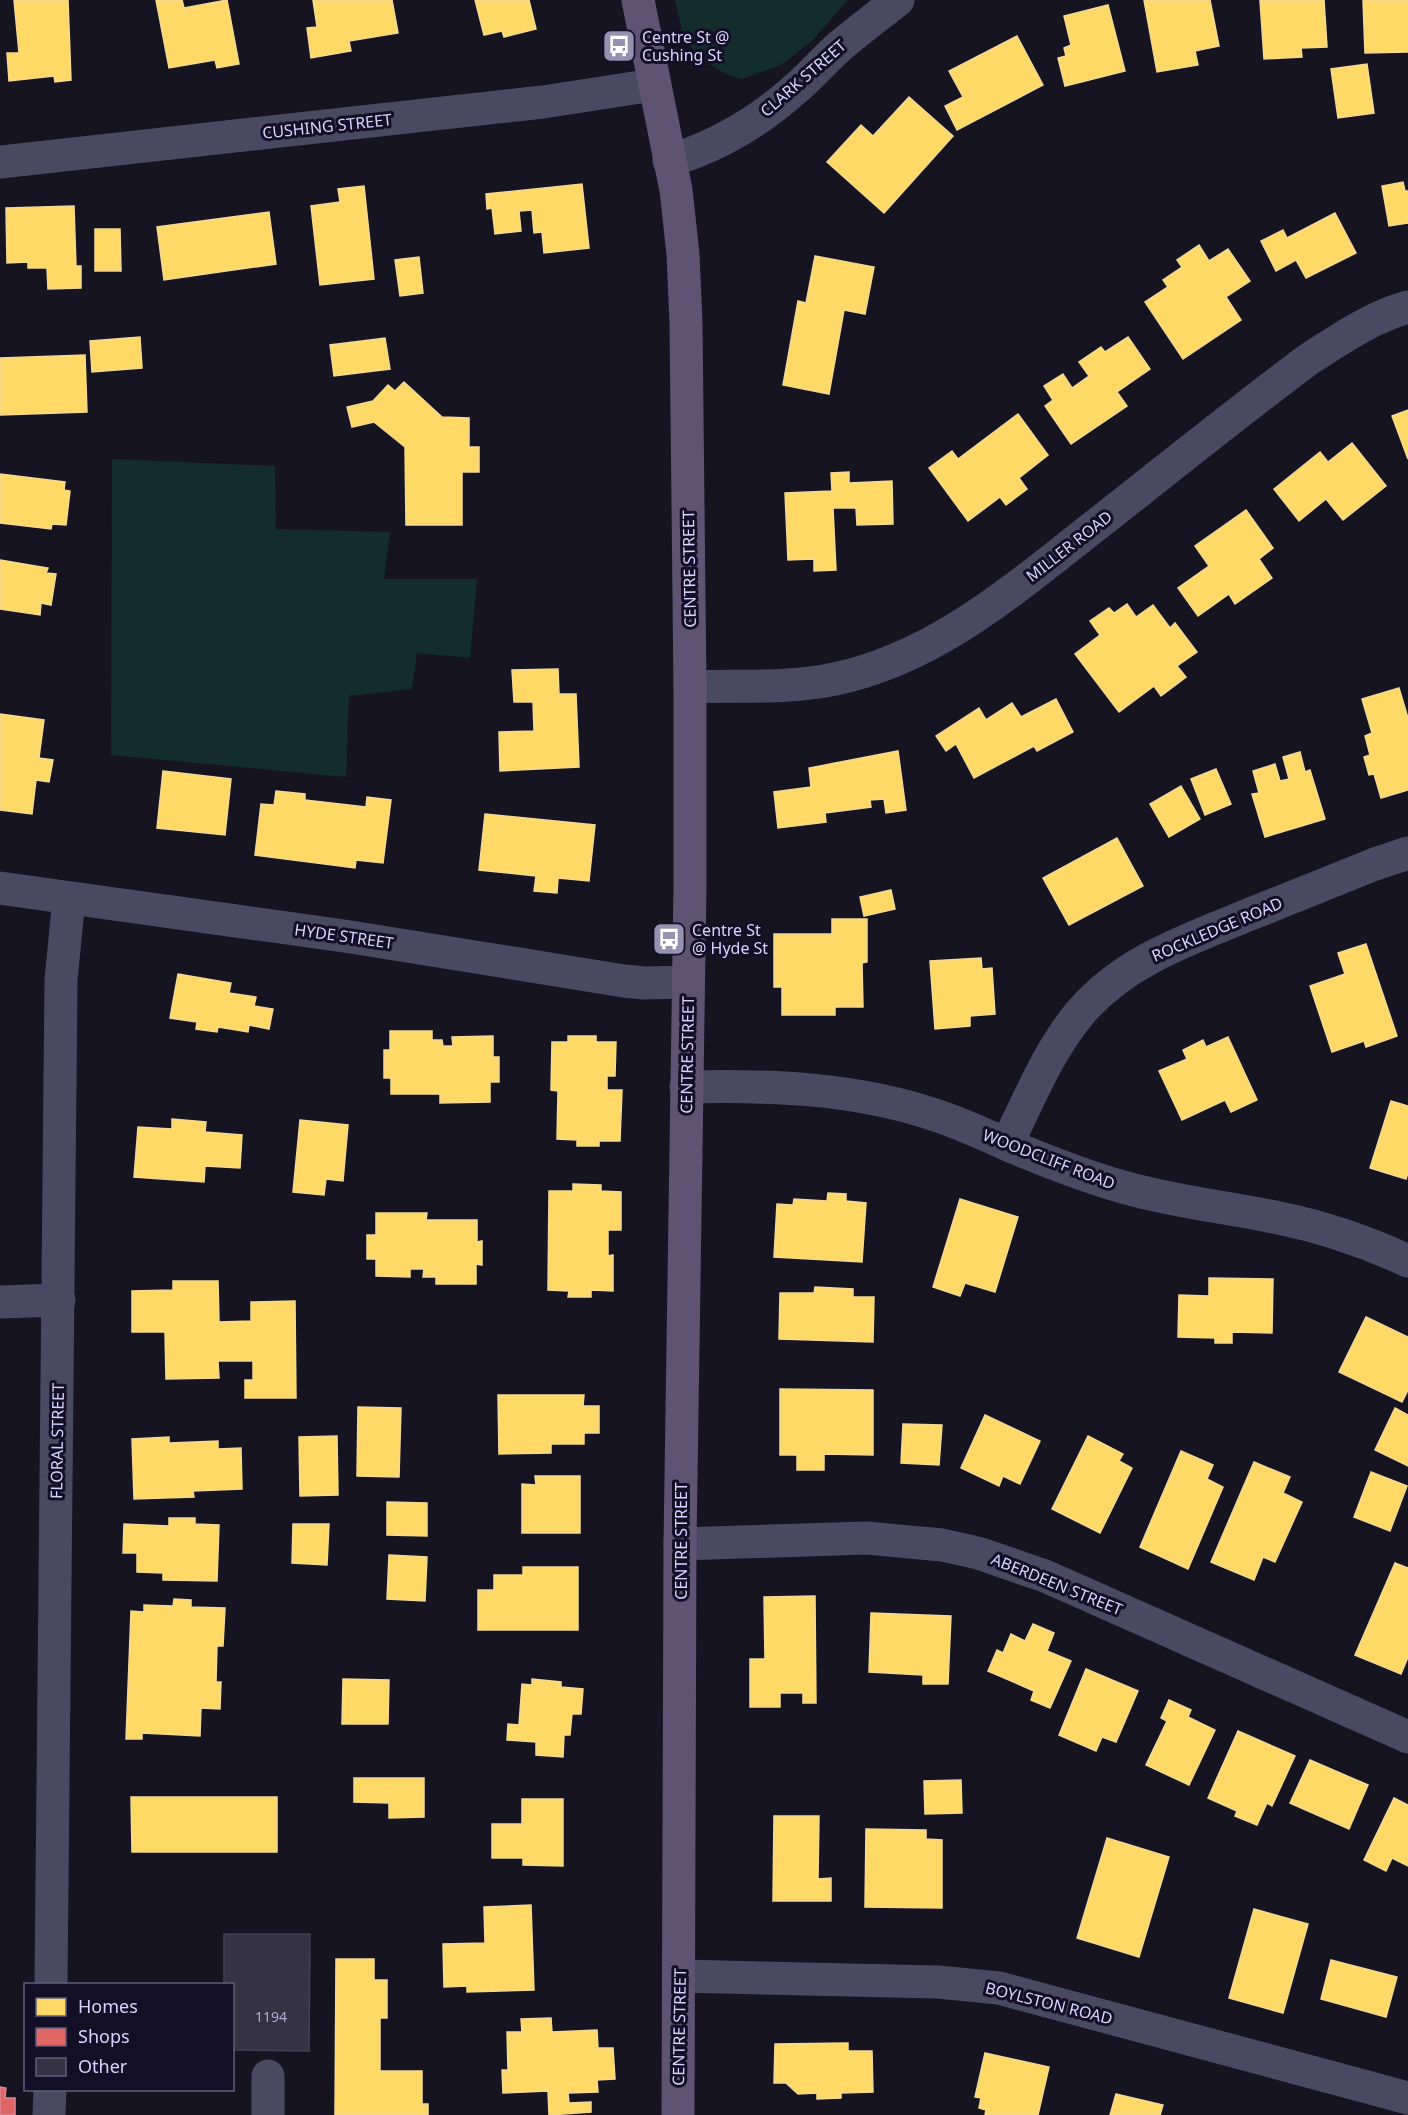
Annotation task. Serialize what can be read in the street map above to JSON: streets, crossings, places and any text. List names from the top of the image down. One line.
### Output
{"streets":{"main road":["CENTRE STREET"],"street":["CLARK STREET","CUSHING STREET","MILLER ROAD","ROCKLEDGE ROAD","HYDE STREET","WOODCLIFF ROAD","FLORAL STREET","ABERDEEN STREET","BOYLSTON ROAD"]},"crossings":[["CLARK STREET","CENTRE STREET"],["CUSHING STREET","CENTRE STREET"],["MILLER ROAD","CENTRE STREET"],["CENTRE STREET","HYDE STREET"],["CENTRE STREET","WOODCLIFF ROAD"],["CENTRE STREET","ABERDEEN STREET"],["CENTRE STREET","BOYLSTON ROAD"],["ROCKLEDGE ROAD","WOODCLIFF ROAD"],["HYDE STREET","FLORAL STREET"]],"places":{"bus stop":["Centre St @ Cushing St","Centre St @ Hyde St"]},"house_numbers":["1194"],"legend":["Homes","Shops","Other"]}
